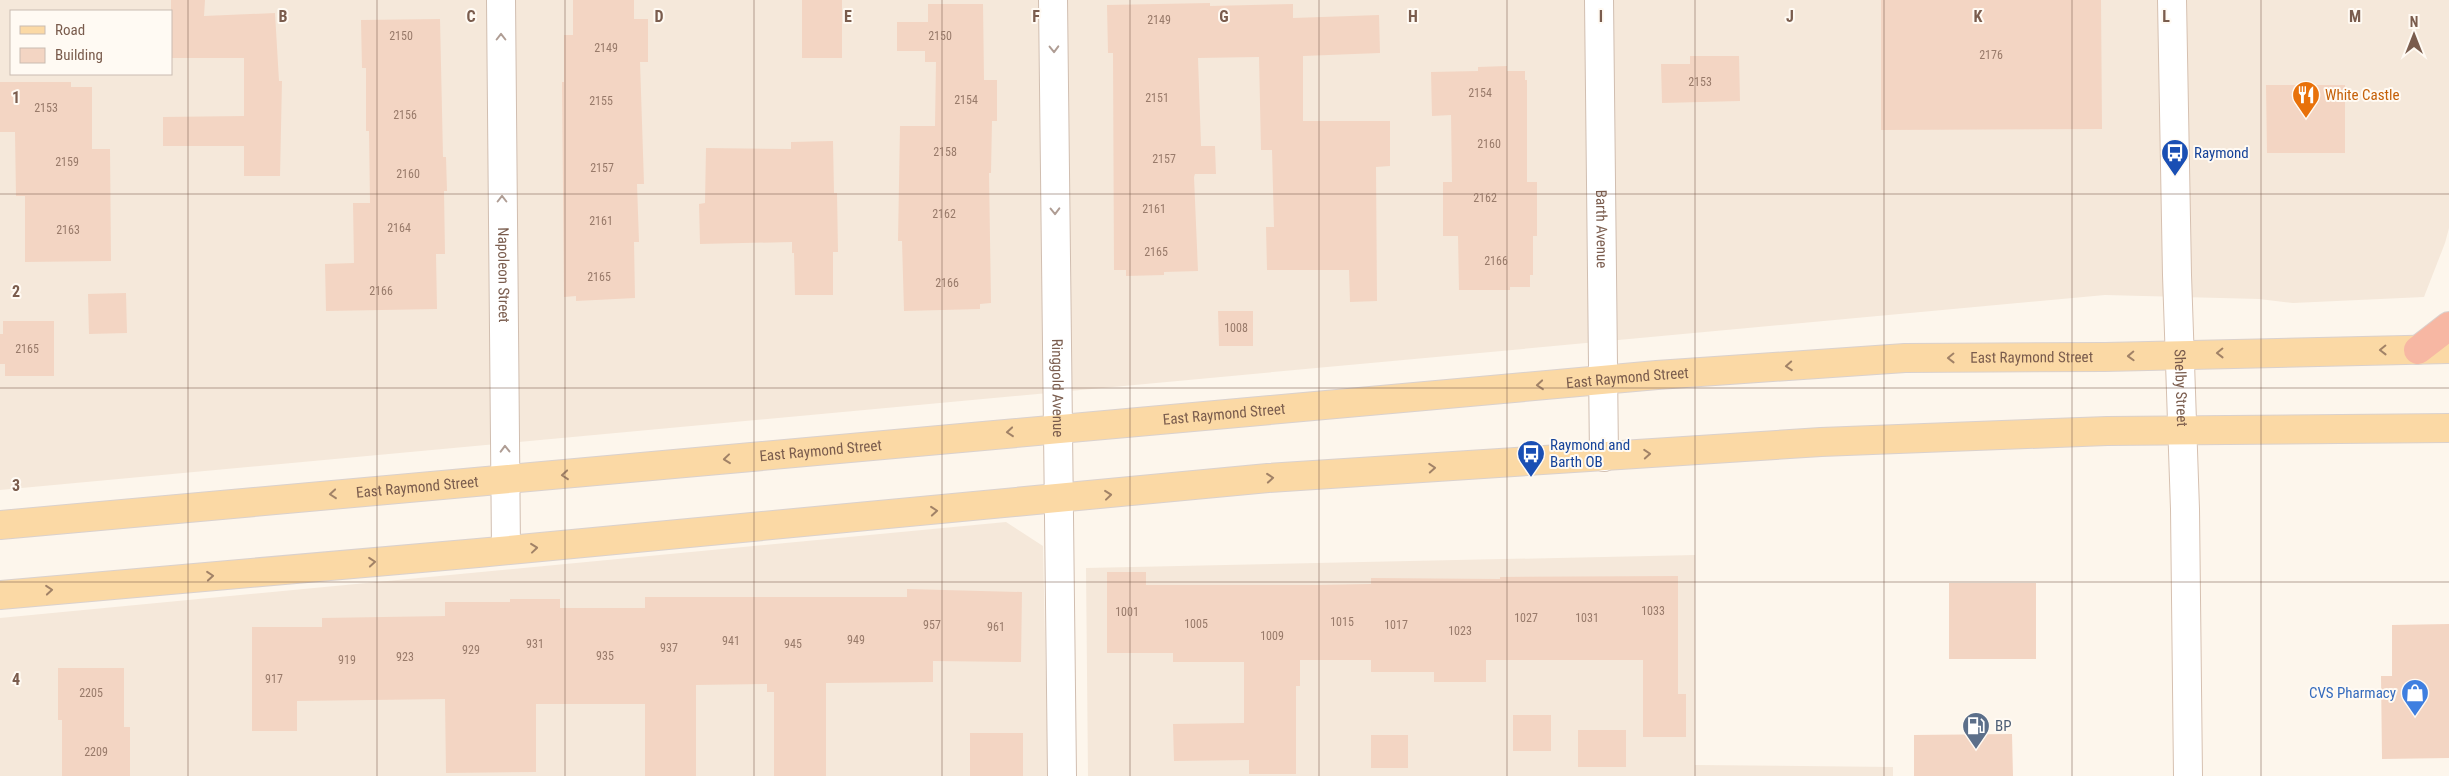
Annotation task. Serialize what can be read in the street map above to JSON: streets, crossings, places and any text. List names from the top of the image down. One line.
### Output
{"streets":{"main road":["East Raymond Street"],"street":["Barth Avenue","Napoleon Street","Ringgold Avenue","Shelby Street"]},"crossings":[["Barth Avenue","East Raymond Street"],["Napoleon Street","East Raymond Street"],["East Raymond Street","Ringgold Avenue"],["East Raymond Street","Shelby Street"]],"one_way":["Napoleon Street","Ringgold Avenue"],"places":{"restaurant":["White Castle"],"bus stop":["Raymond","Raymond and Barth OB"],"shop":["CVS Pharmacy"],"fuel station":["BP"]},"house_numbers":["2149","2150","2150","2149","2176","2153","2154","2151","2154","2155","2153","2156","2160","2158","2157","2159","2157","2160","2162","2161","2162","2161","2164","2163","2165","2166","2165","2166","2166","1008","2165","1033","1001","1027","1031","1015","1005","957","1017","961","1023","1009","949","941","931","945","937","929","935","923","919","917","2205","2209"],"legend":["Road","Building"],"north":"top","grid":{"columns":["B","C","D","E","F","G","H","I","J","K","L","M"],"rows":["1","2","3","4"]}}
